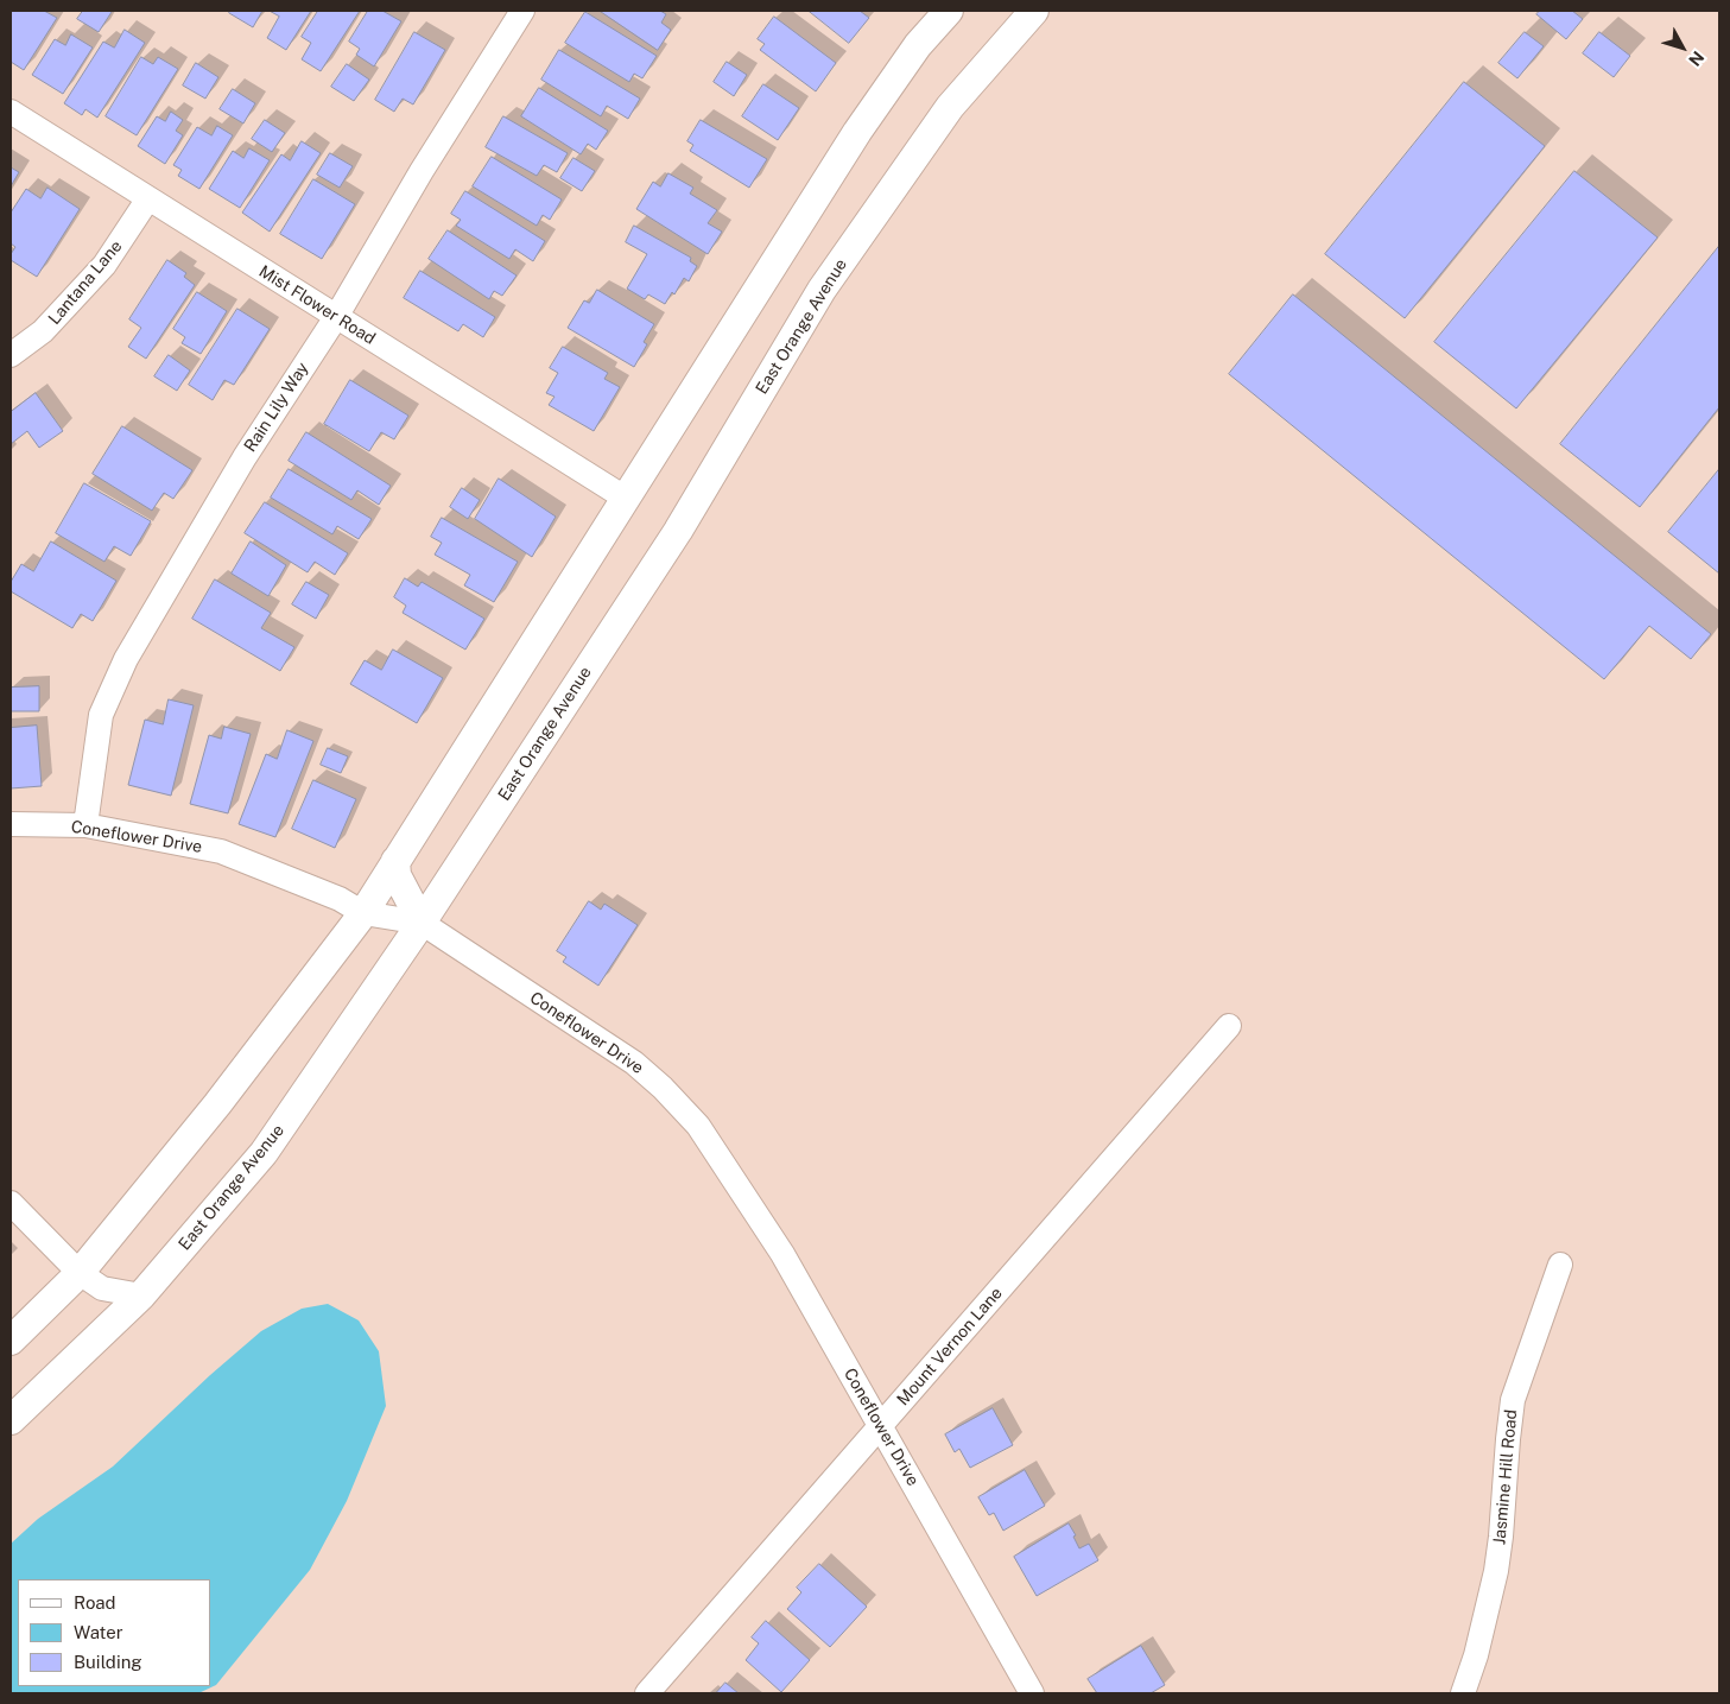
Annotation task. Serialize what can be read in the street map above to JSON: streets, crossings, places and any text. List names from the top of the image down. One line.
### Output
{"streets":{"street":["Lantana Lane","Mist Flower Road","East Orange Avenue","Rain Lily Way","Coneflower Drive","Mount Vernon Lane","Jasmine Hill Road"]},"crossings":[["Lantana Lane","Mist Flower Road"],["Mist Flower Road","Rain Lily Way"],["East Orange Avenue","Coneflower Drive"],["Rain Lily Way","Coneflower Drive"],["Coneflower Drive","Mount Vernon Lane"]],"legend":["Road","Water","Building"],"north":"bottom right"}
